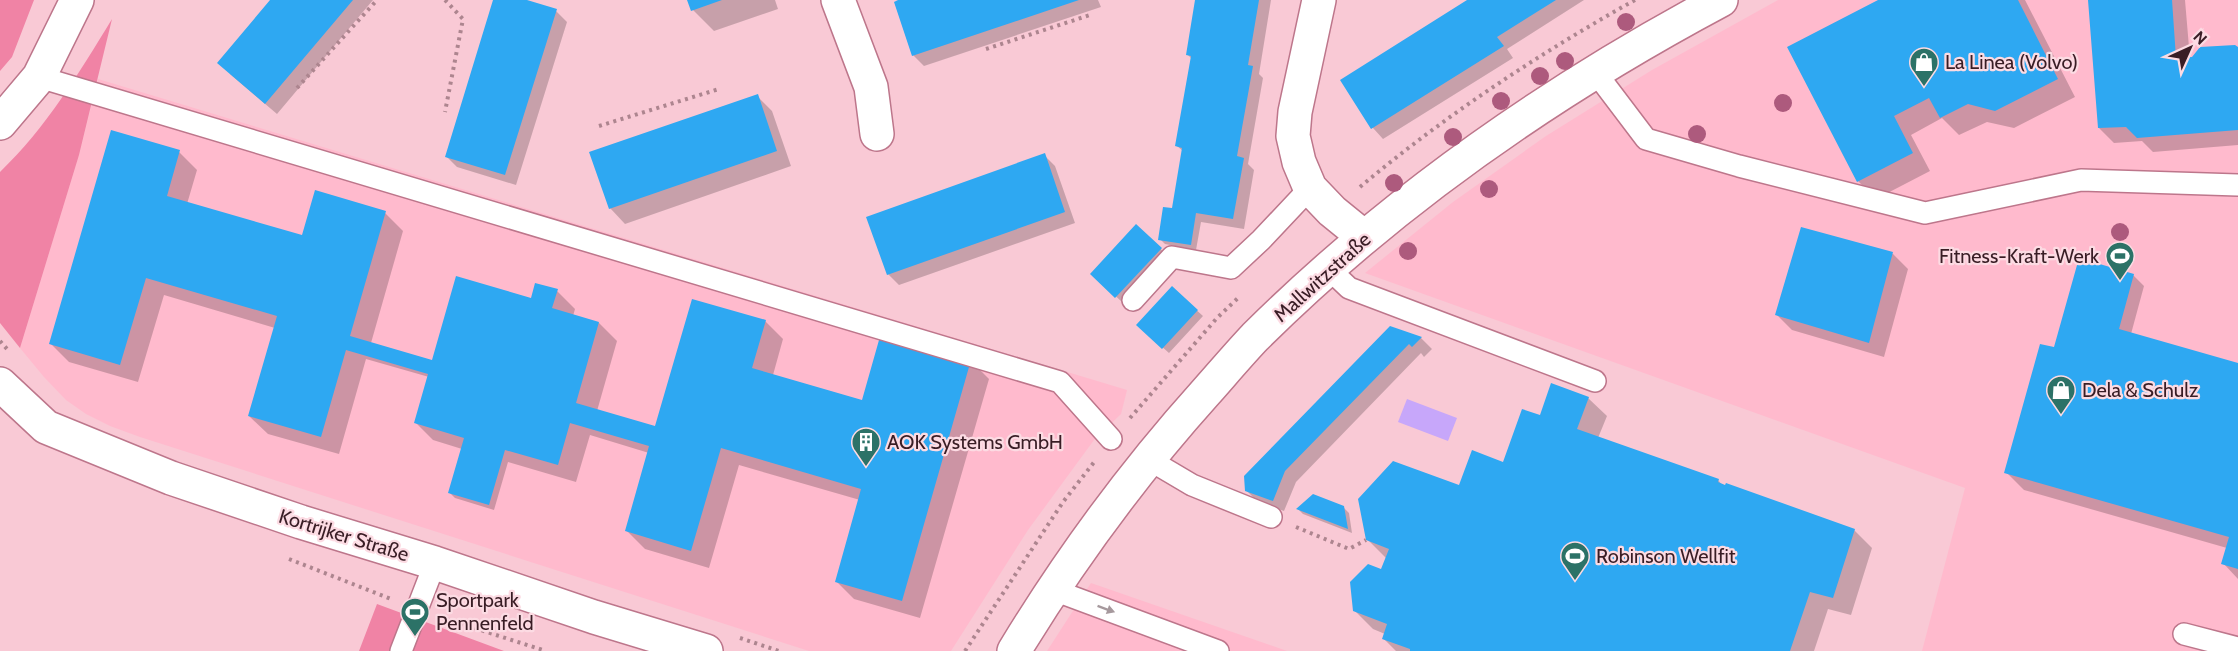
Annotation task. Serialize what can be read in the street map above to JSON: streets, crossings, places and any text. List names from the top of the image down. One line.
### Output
{"streets":{"street":["Mallwitzstraße","Kortrijker Straße"]},"places":{"shop":["La Linea (Volvo)","Dela & Schulz"],"sports":["Fitness-Kraft-Werk","Robinson Wellfit","Sportpark Pennenfeld"],"building":["AOK Systems GmbH"]},"north":"top right"}
